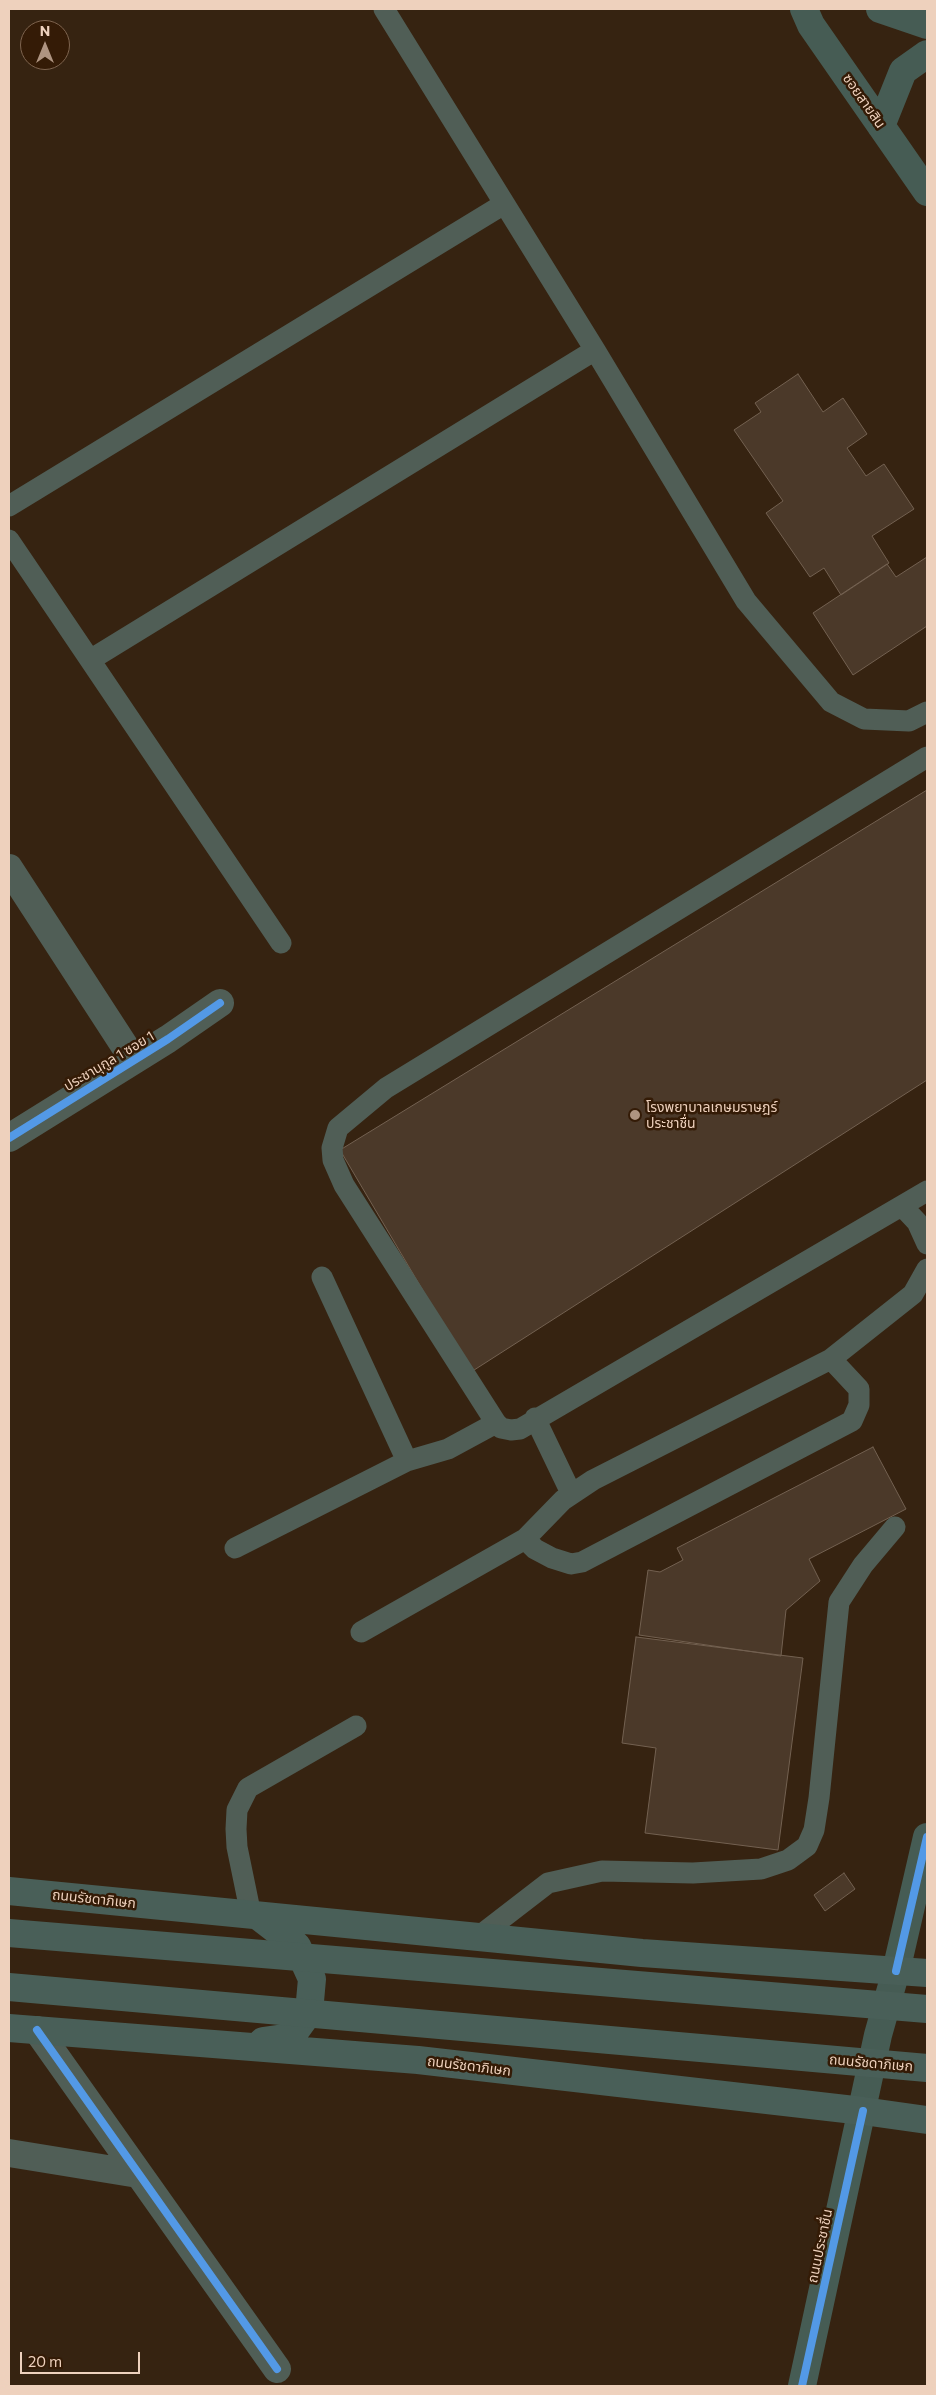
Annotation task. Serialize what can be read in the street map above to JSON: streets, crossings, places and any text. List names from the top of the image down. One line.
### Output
{"streets":{"main road":["ซอยสายสิน","ถนนรัชดาภิเษก","ถนนประชาชื่น"],"street":["ประชานุกูล 1 ซอย 1"]},"crossings":[["ถนนรัชดาภิเษก","ถนนประชาชื่น"]],"places":["โรงพยาบาลเกษมราษฎร์ ประชาชื่น"],"scale_bar":"20 m","north":"top"}
